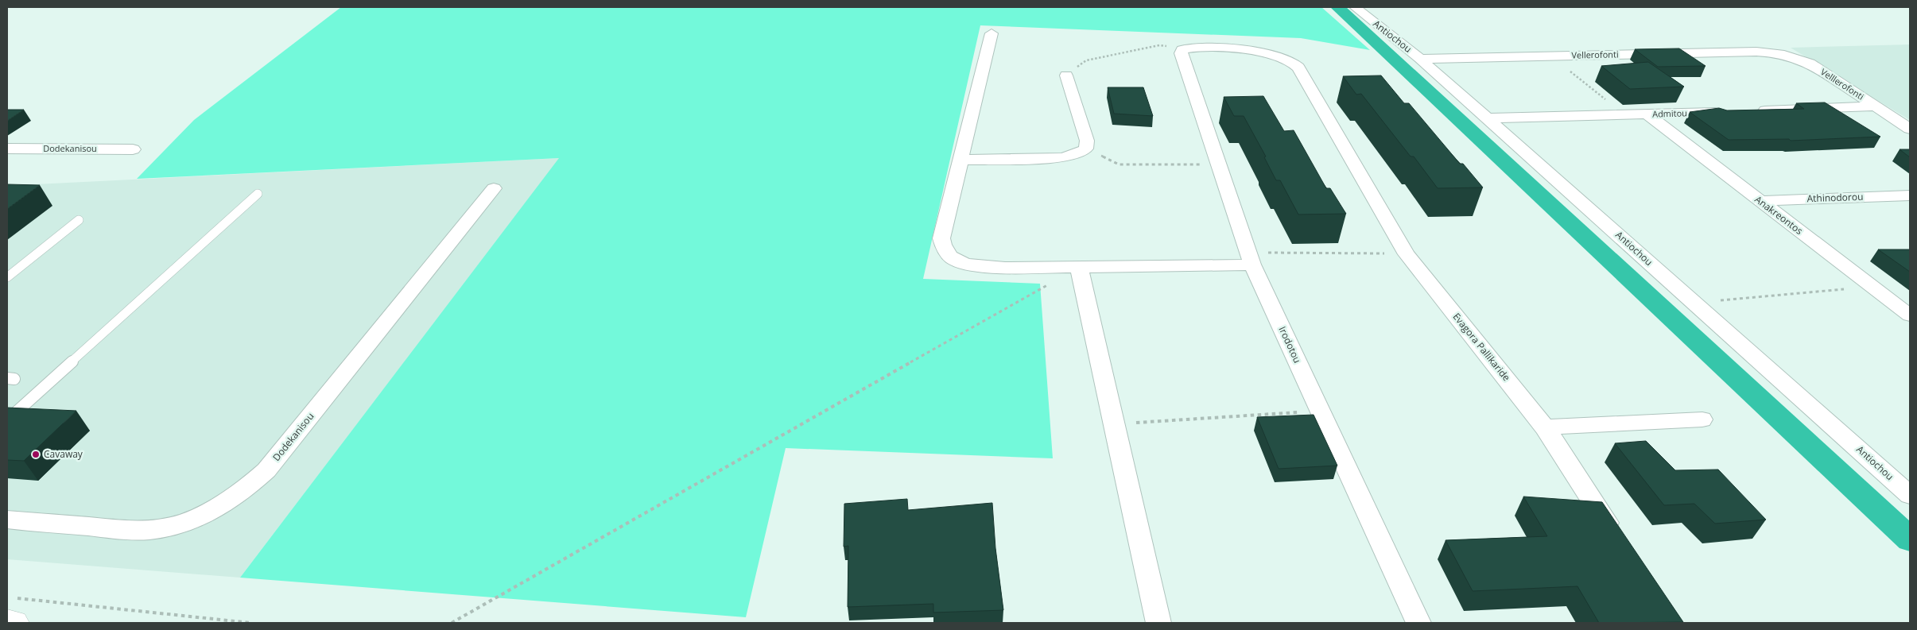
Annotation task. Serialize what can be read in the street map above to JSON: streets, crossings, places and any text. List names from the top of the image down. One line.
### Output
{"streets":{"street":["Antiochou","Vellerofonti","Velllerofonti","Admitou","Dodekanisou","Athinodorou","Anakreontos","Irodotou","Evagora Pallikaride"]},"crossings":[["Antiochou","Vellerofonti"],["Antiochou","Admitou"],["Vellerofonti","Velllerofonti"],["Admitou","Anakreontos"],["Athinodorou","Anakreontos"],["Irodotou","Evagora Pallikaride"]],"places":["Cavaway"]}
